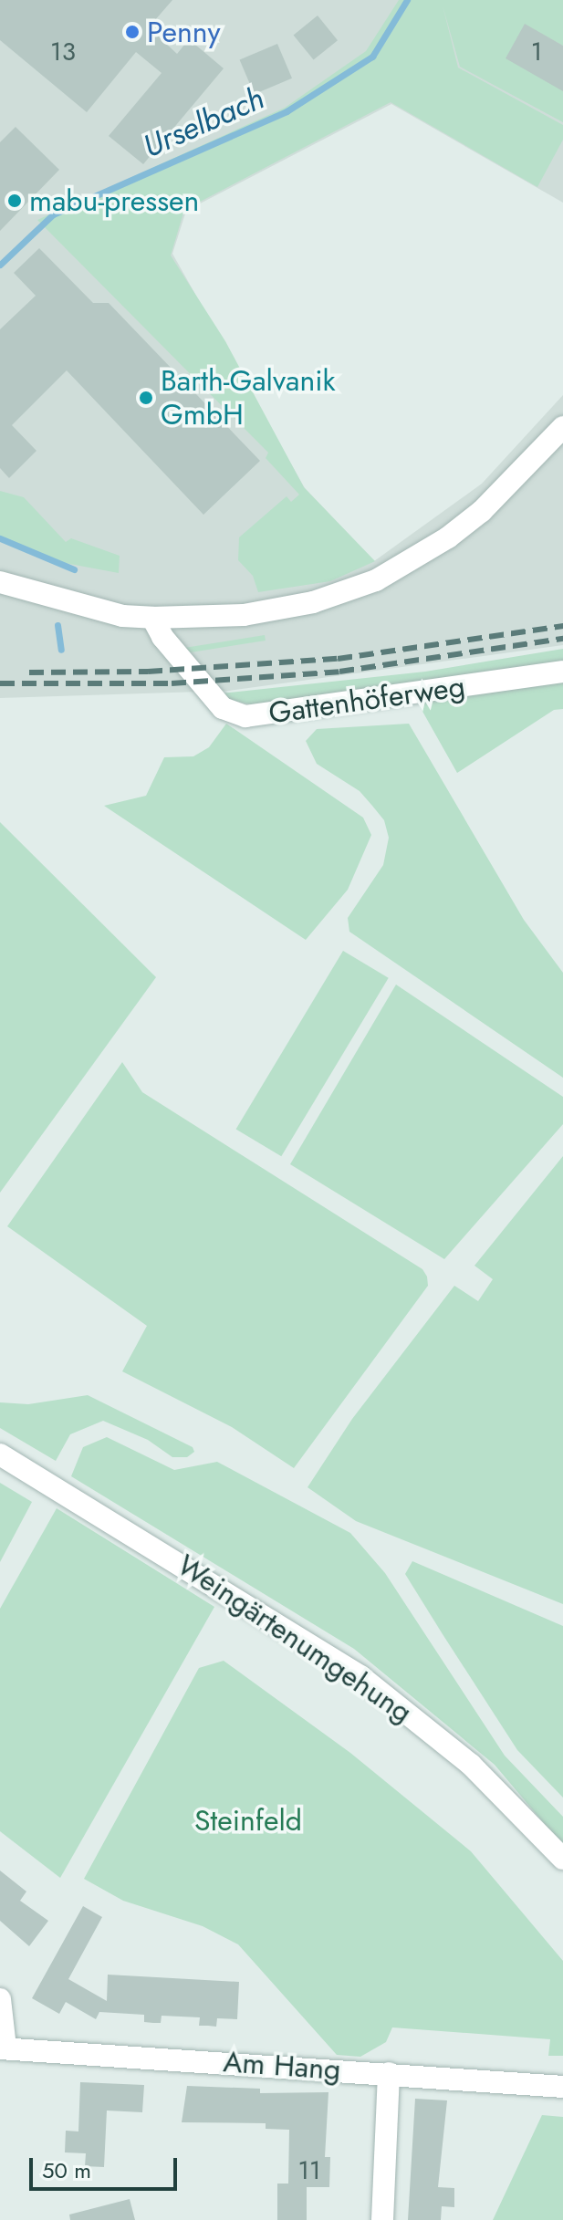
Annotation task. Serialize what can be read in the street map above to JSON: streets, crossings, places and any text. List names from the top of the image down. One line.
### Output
{"streets":{"street":["Gattenhöferweg","Weingärtenumgehung","Am Hang"]},"water":["Urselbach"],"parks":["Steinfeld"],"places":["Penny","mabu-pressen","Barth-Galvanik GmbH"],"house_numbers":["13","1","11"],"scale_bar":"50 m"}
